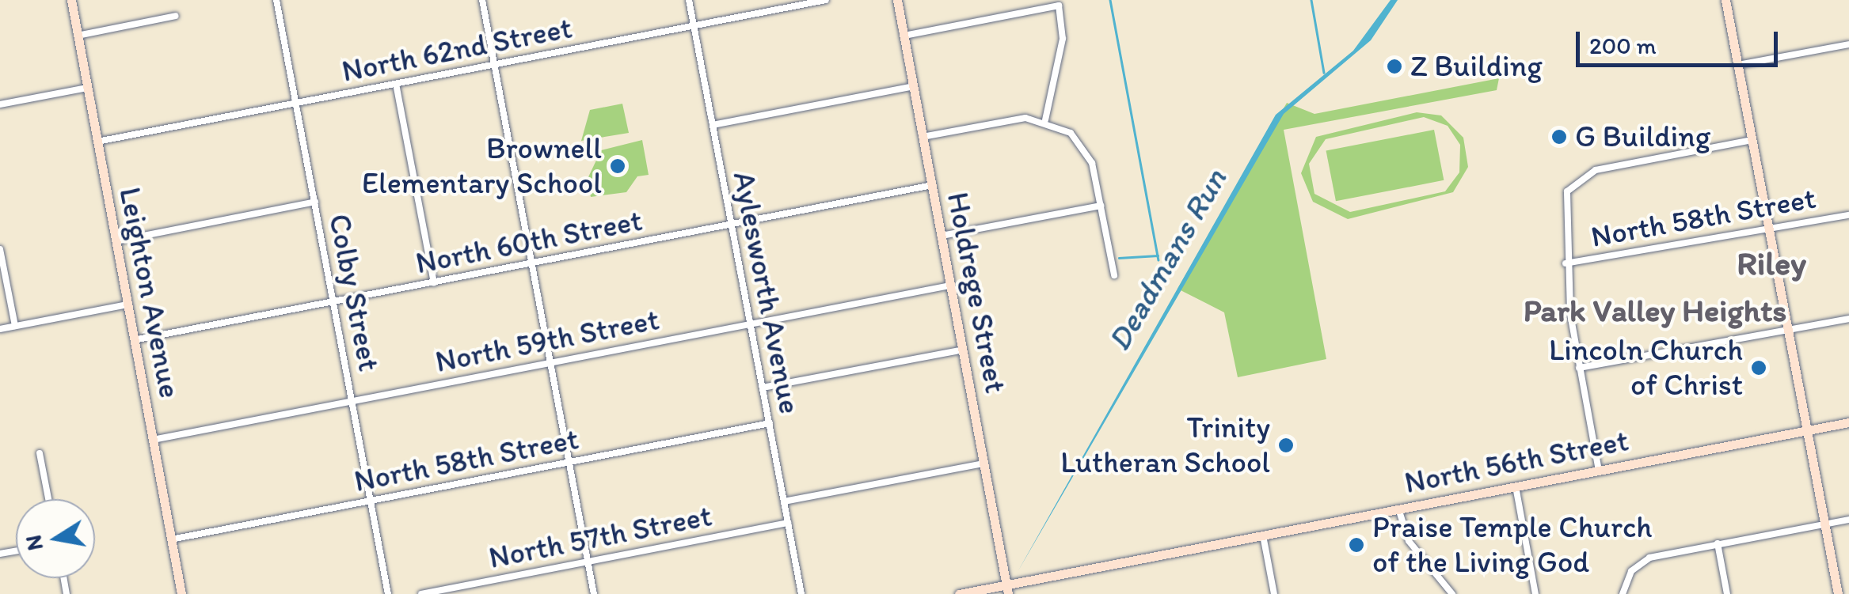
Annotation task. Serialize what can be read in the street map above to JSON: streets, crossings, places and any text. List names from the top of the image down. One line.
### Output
{"streets":{"main road":["Leighton Avenue","Holdrege Street","North 56th Street"],"street":["North 62nd Street","North 58th Street","North 60th Street","Colby Street","Aylesworth Avenue","North 59th Street","North 57th Street"]},"crossings":[["North 62nd Street","Leighton Avenue"],["North 62nd Street","Colby Street"],["North 62nd Street","Aylesworth Avenue"],["North 58th Street","Leighton Avenue"],["North 58th Street","Colby Street"],["North 58th Street","Aylesworth Avenue"],["North 60th Street","Leighton Avenue"],["North 60th Street","Colby Street"],["North 60th Street","Aylesworth Avenue"],["North 60th Street","Holdrege Street"],["Leighton Avenue","North 59th Street"],["Colby Street","North 59th Street"],["Aylesworth Avenue","North 59th Street"],["Aylesworth Avenue","North 57th Street"],["Holdrege Street","North 59th Street"],["Holdrege Street","North 56th Street"]],"districts":["Riley","Park Valley Heights"],"water":["Deadmans Run"],"places":["Z Building","G Building","Brownell Elementary School","Lincoln Church of Christ","Trinity Lutheran School","Praise Temple Church of the Living God"],"scale_bar":"200 m","north":"left"}
